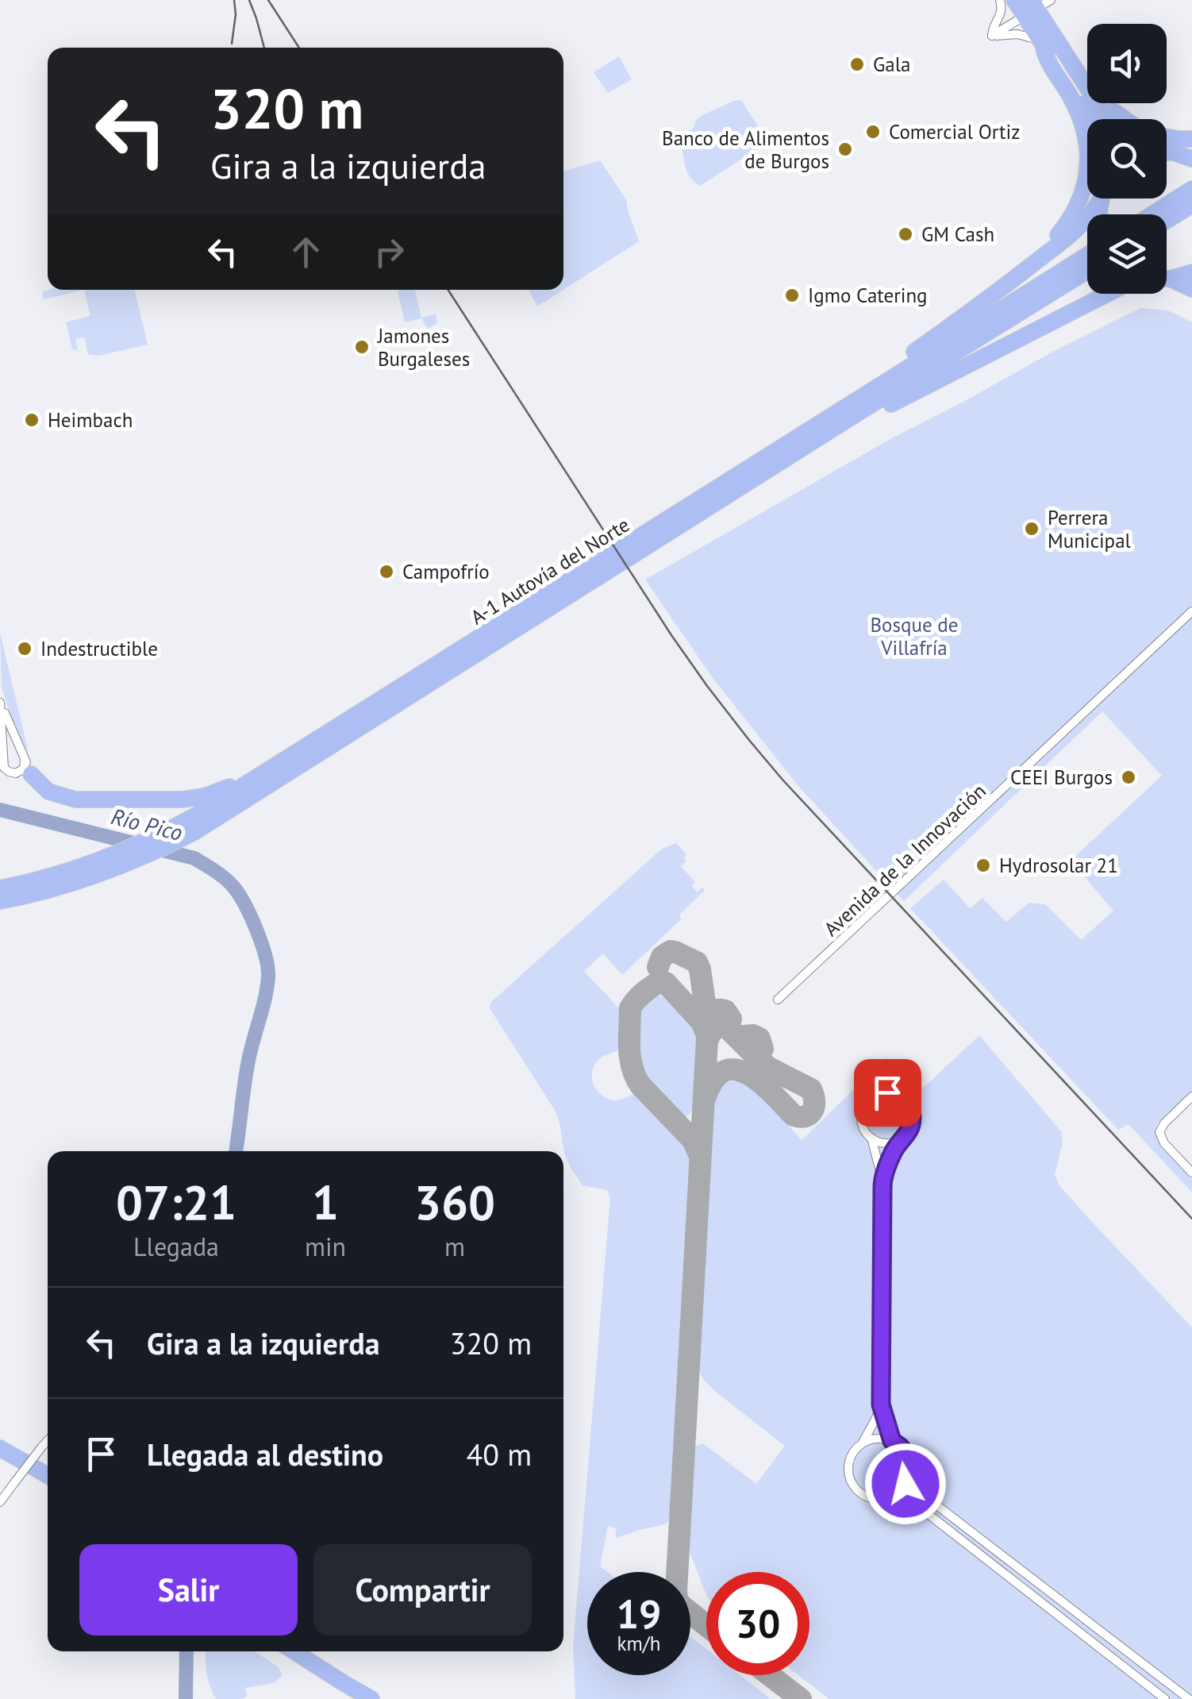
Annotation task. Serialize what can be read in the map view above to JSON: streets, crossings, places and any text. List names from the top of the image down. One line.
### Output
{"streets":{"highway":["A-1 Autovía del Norte"],"street":["Avenida de la Innovación"]},"water":["Río Pico"],"parks":["Bosque de Villafría"],"places":["Gala","Comercial Ortiz","Banco de Alimentos de Burgos","GM Cash","Igmo Catering","Jamones Burgaleses","Heimbach","Perrera Municipal","Campofrío","Indestructible","CEEI Burgos","Hydrosolar 21"],"page":{"turn":["320 m","Gira a la izquierda"],"eta":["07:21","Llegada","1","min","360","m"],"list":[{"name":"Gira a la izquierda","value":"320 m"},{"name":"Llegada al destino","value":"40 m"}],"buttons":["Salir","Compartir"],"speed":"19 km/h","limit":"30"}}
